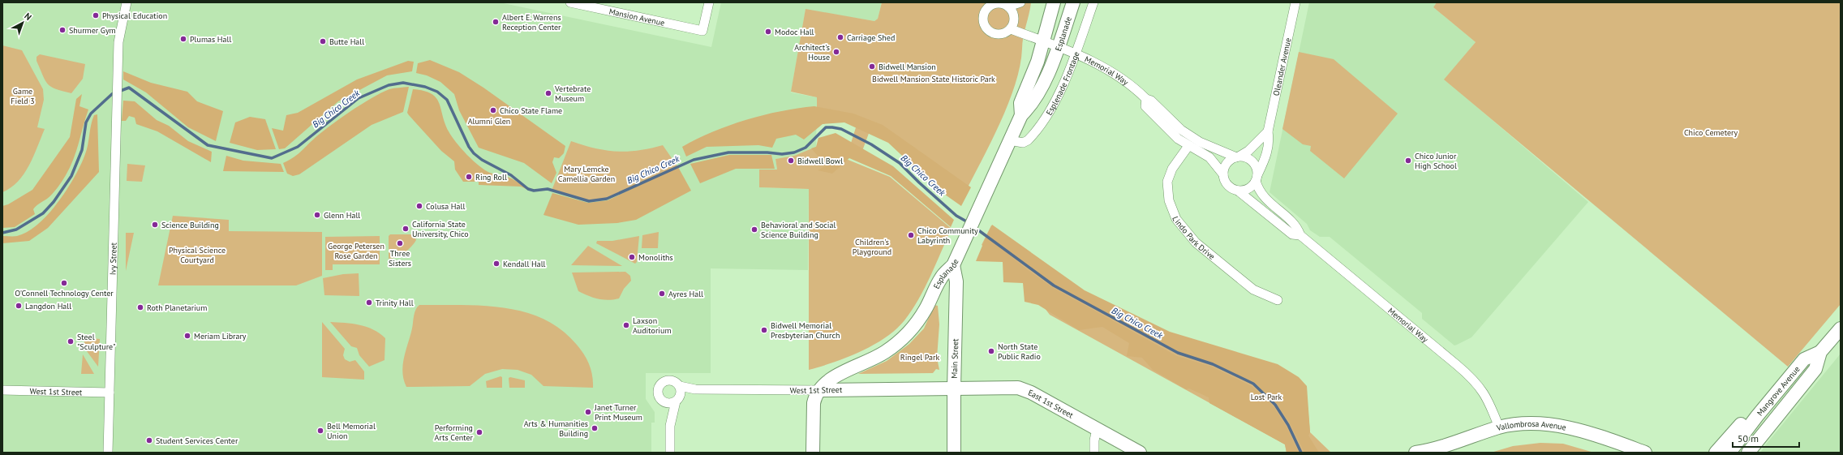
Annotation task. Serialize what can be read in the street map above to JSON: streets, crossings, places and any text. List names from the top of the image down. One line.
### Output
{"streets":{"street":["Mansion Avenue","Esplanade","Oleander Avenue","Memorial Way","Esplenade Frontage","Lindo Park Drive","Ivy Street","Main Street","West 1st Street","Mangrove Avenue","East 1st Street","Vallombrosa Avenue"]},"crossings":[["Esplanade","Memorial Way"],["Esplanade","Esplenade Frontage"],["Esplanade","Main Street"],["Esplanade","West 1st Street"],["Oleander Avenue","Memorial Way"],["Memorial Way","Esplenade Frontage"],["Memorial Way","Lindo Park Drive"],["Memorial Way","Vallombrosa Avenue"],["Ivy Street","West 1st Street"],["Main Street","West 1st Street"],["Main Street","East 1st Street"],["West 1st Street","East 1st Street"]],"water":["Big Chico Creek"],"parks":["Bidwell Mansion State Historic Park","Game Field 3","Alumni Glen","Chico Cemetery","Mary Lemcke Camellia Garden","Children's Playground","George Petersen Rose Garden","Physical Science Courtyard","Ringel Park","Lost Park"],"places":["Physical Education","Albert E. Warrens Reception Center","Shurmer Gym","Modoc Hall","Carriage Shed","Plumas Hall","Butte Hall","Architect's House","Bidwell Mansion","Vertebrate Museum","Chico State Flame","Bidwell Bowl","Chico Junior High School","Ring Roll","Colusa Hall","Glenn Hall","Science Building","California State University, Chico","Behavioral and Social Science Building","Chico Community Labyrinth","Three Sisters","Monoliths","Kendall Hall","O'Connell Technology Center","Ayres Hall","Trinity Hall","Langdon Hall","Roth Planetarium","Laxson Auditorium","Bidwell Memorial Presbyterian Church","Meriam Library","Steel \"Sculpture\"","North State Public Radio","Janet Turner Print Museum","Arts & Humanities Building","Bell Memorial Union","Performing Arts Center","Student Services Center"],"scale_bar":"50 m","north":"top right"}
